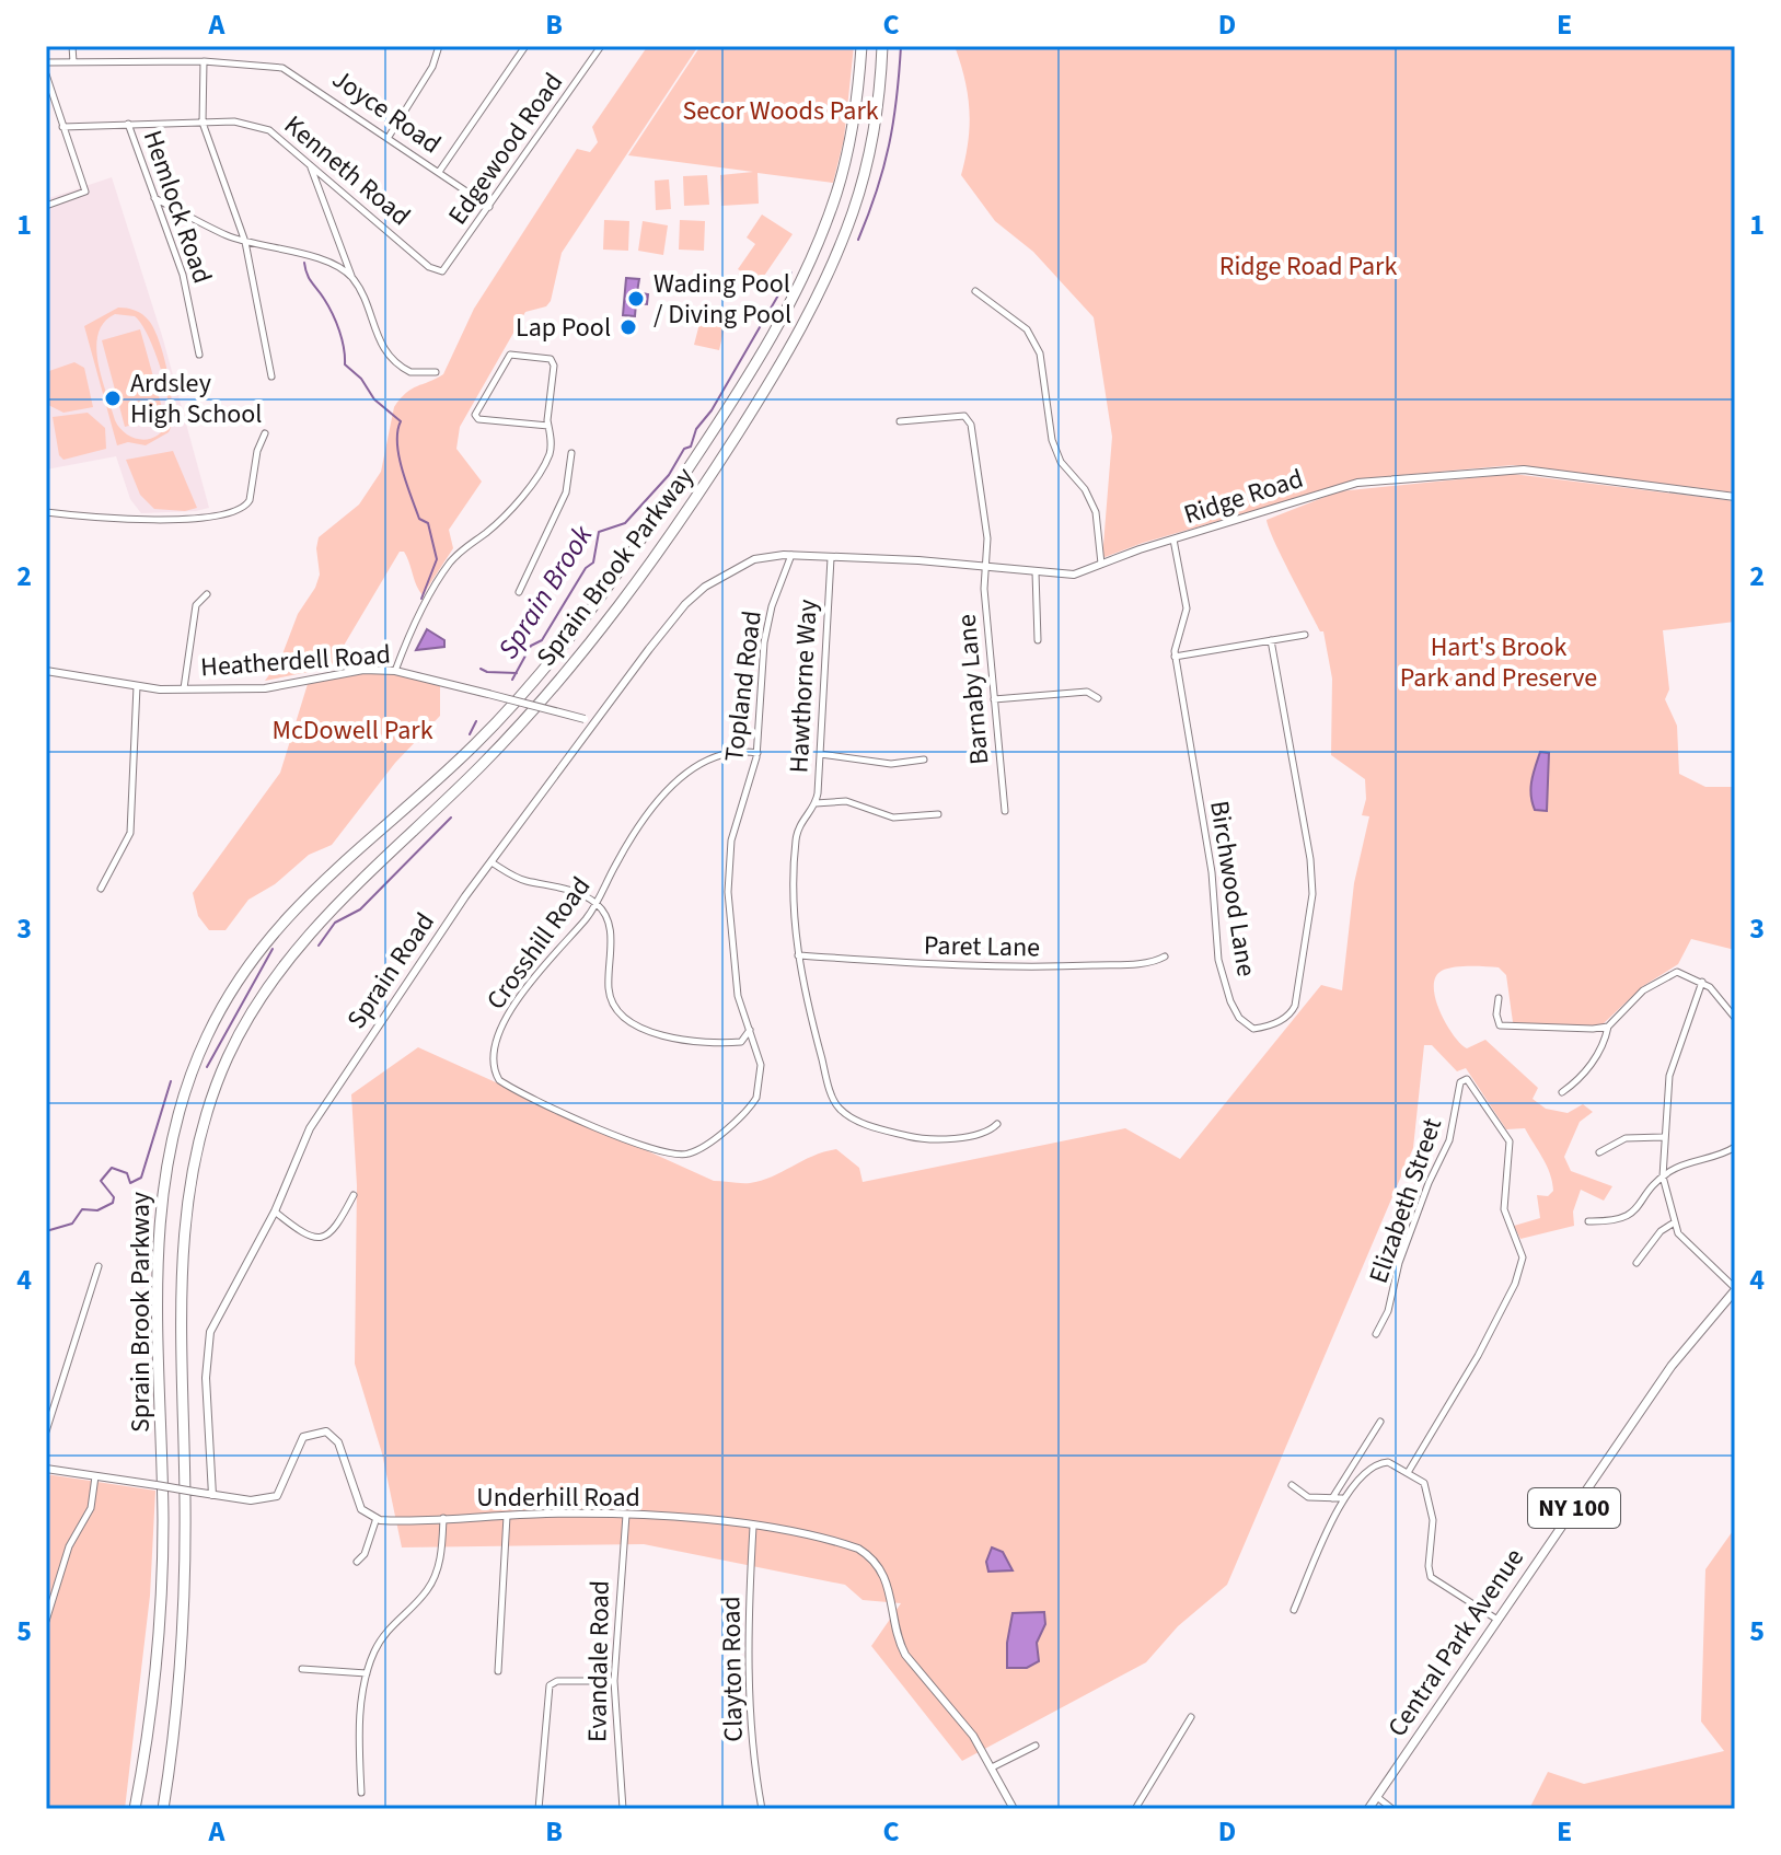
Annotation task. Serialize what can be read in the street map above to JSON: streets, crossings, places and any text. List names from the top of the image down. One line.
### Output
{"streets":{"highway":["Sprain Brook Parkway"],"main road":["NY 100","Central Park Avenue"],"street":["Joyce Road","Edgewood Road","Kenneth Road","Hemlock Road","Ridge Road","Heatherdell Road","Topland Road","Hawthorne Way","Barnaby Lane","Birchwood Lane","Crosshill Road","Paret Lane","Sprain Road","Elizabeth Street","Underhill Road","Evandale Road","Clayton Road"]},"crossings":[["Joyce Road","Edgewood Road"],["Edgewood Road","Kenneth Road"],["Kenneth Road","Hemlock Road"],["Ridge Road","Topland Road"],["Ridge Road","Hawthorne Way"],["Ridge Road","Barnaby Lane"],["Ridge Road","Birchwood Lane"],["Ridge Road","Sprain Road"],["Heatherdell Road","Sprain Road"],["Topland Road","Crosshill Road"],["Hawthorne Way","Paret Lane"],["Underhill Road","Evandale Road"],["Underhill Road","Clayton Road"]],"water":["Sprain Brook"],"parks":["Secor Woods Park","Ridge Road Park","Hart's Brook Park and Preserve","McDowell Park"],"places":["Wading Pool / Diving Pool","Lap Pool","Ardsley High School"],"grid":{"columns":["A","B","C","D","E"],"rows":["1","2","3","4","5"]}}
